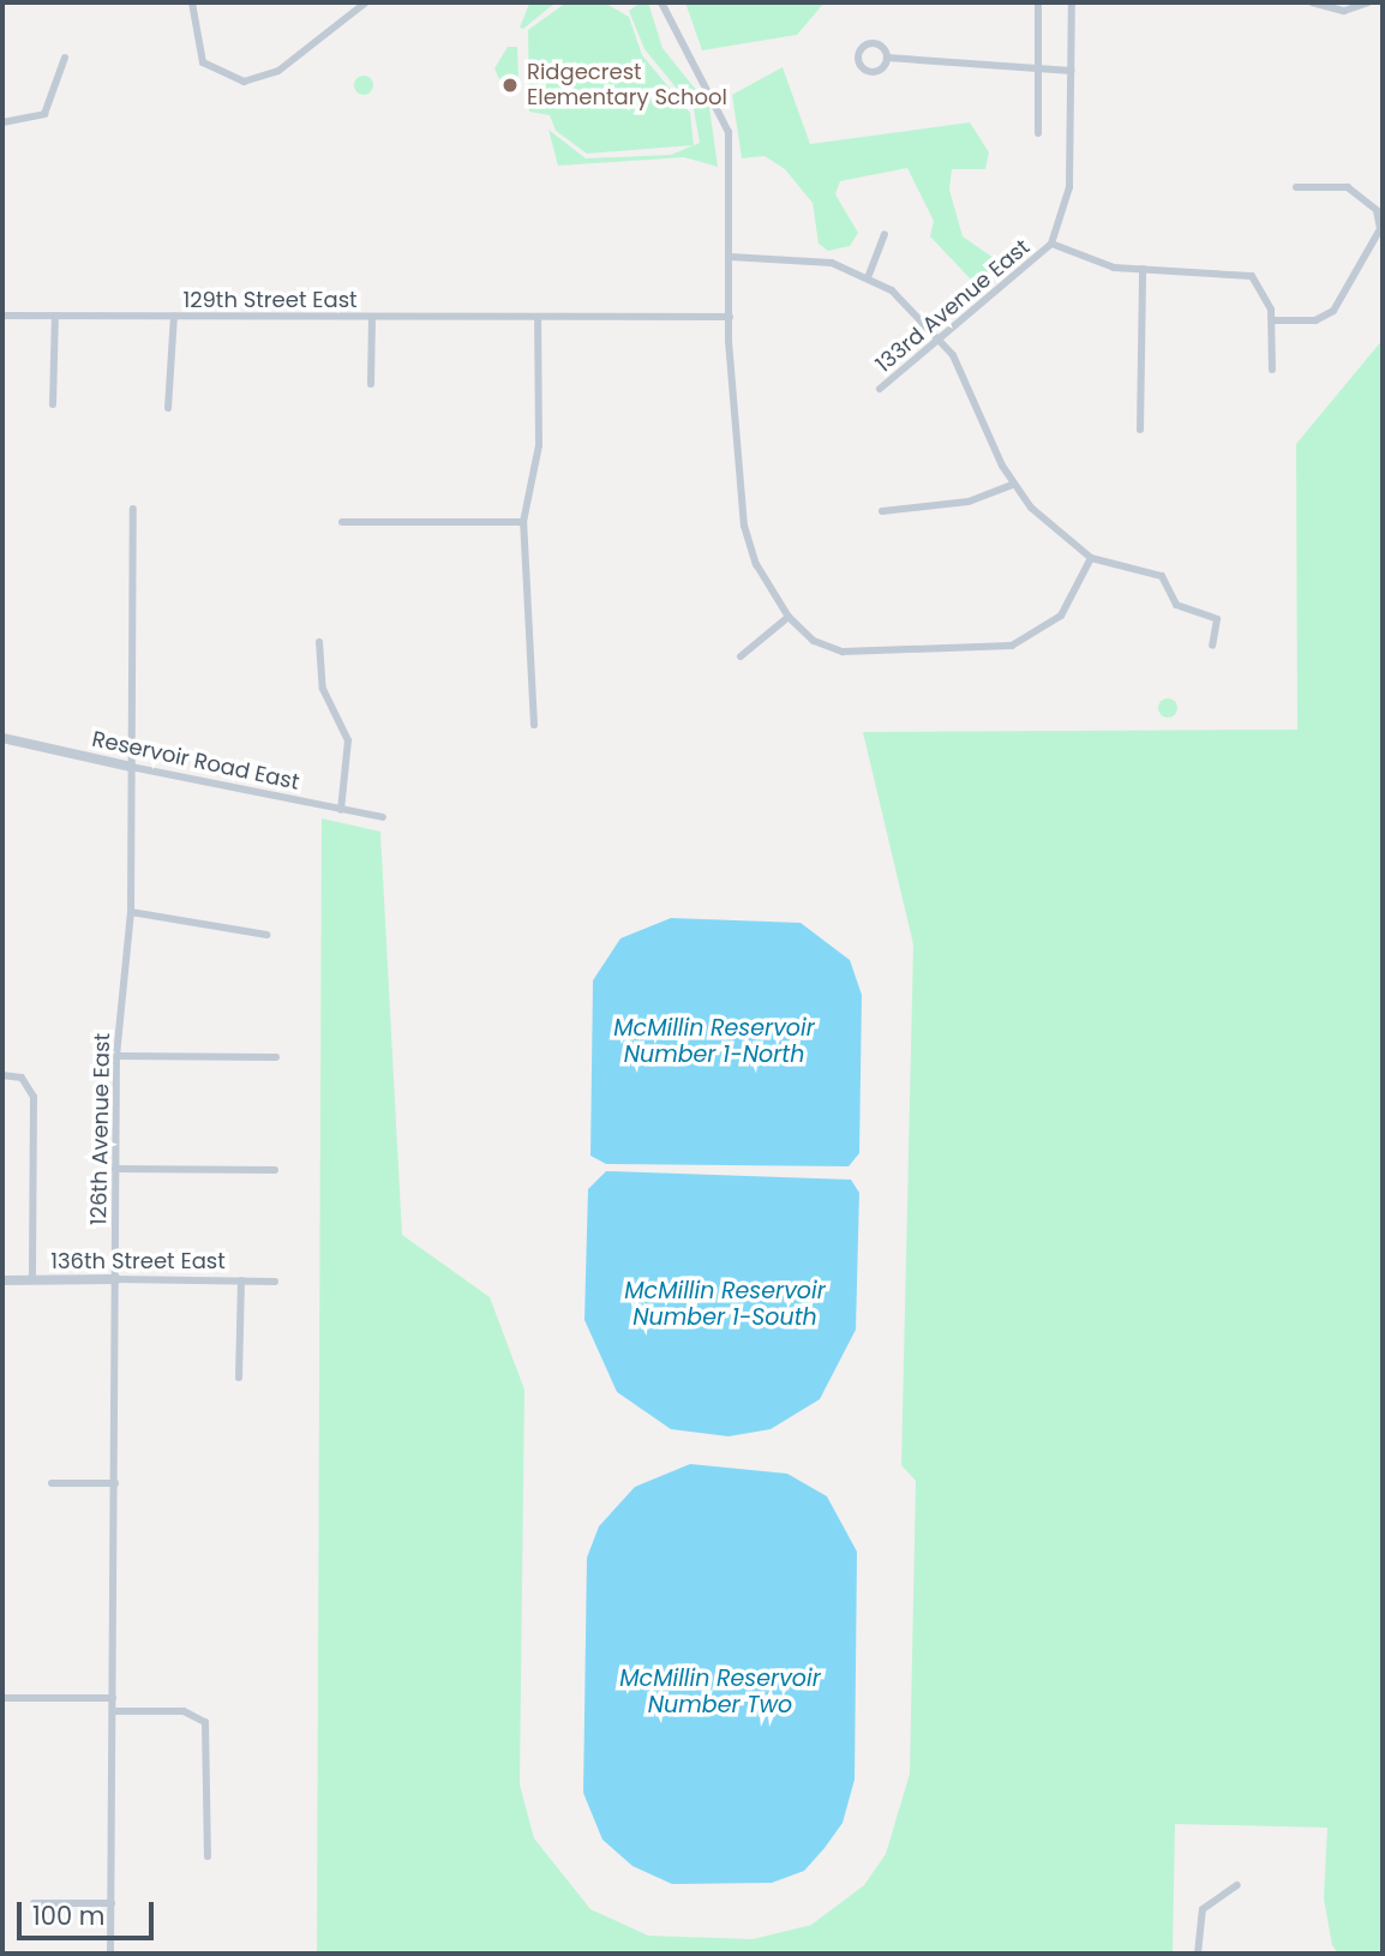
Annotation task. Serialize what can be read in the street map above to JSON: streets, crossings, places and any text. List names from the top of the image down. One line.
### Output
{"streets":{"street":["129th Street East","133rd Avenue East","Reservoir Road East","126th Avenue East","136th Street East"]},"crossings":[["Reservoir Road East","126th Avenue East"],["126th Avenue East","136th Street East"]],"water":["McMillin Reservoir Number 1-North","McMillin Reservoir Number 1-South","McMillin Reservoir Number Two"],"places":["Ridgecrest Elementary School"],"scale_bar":"100 m"}
